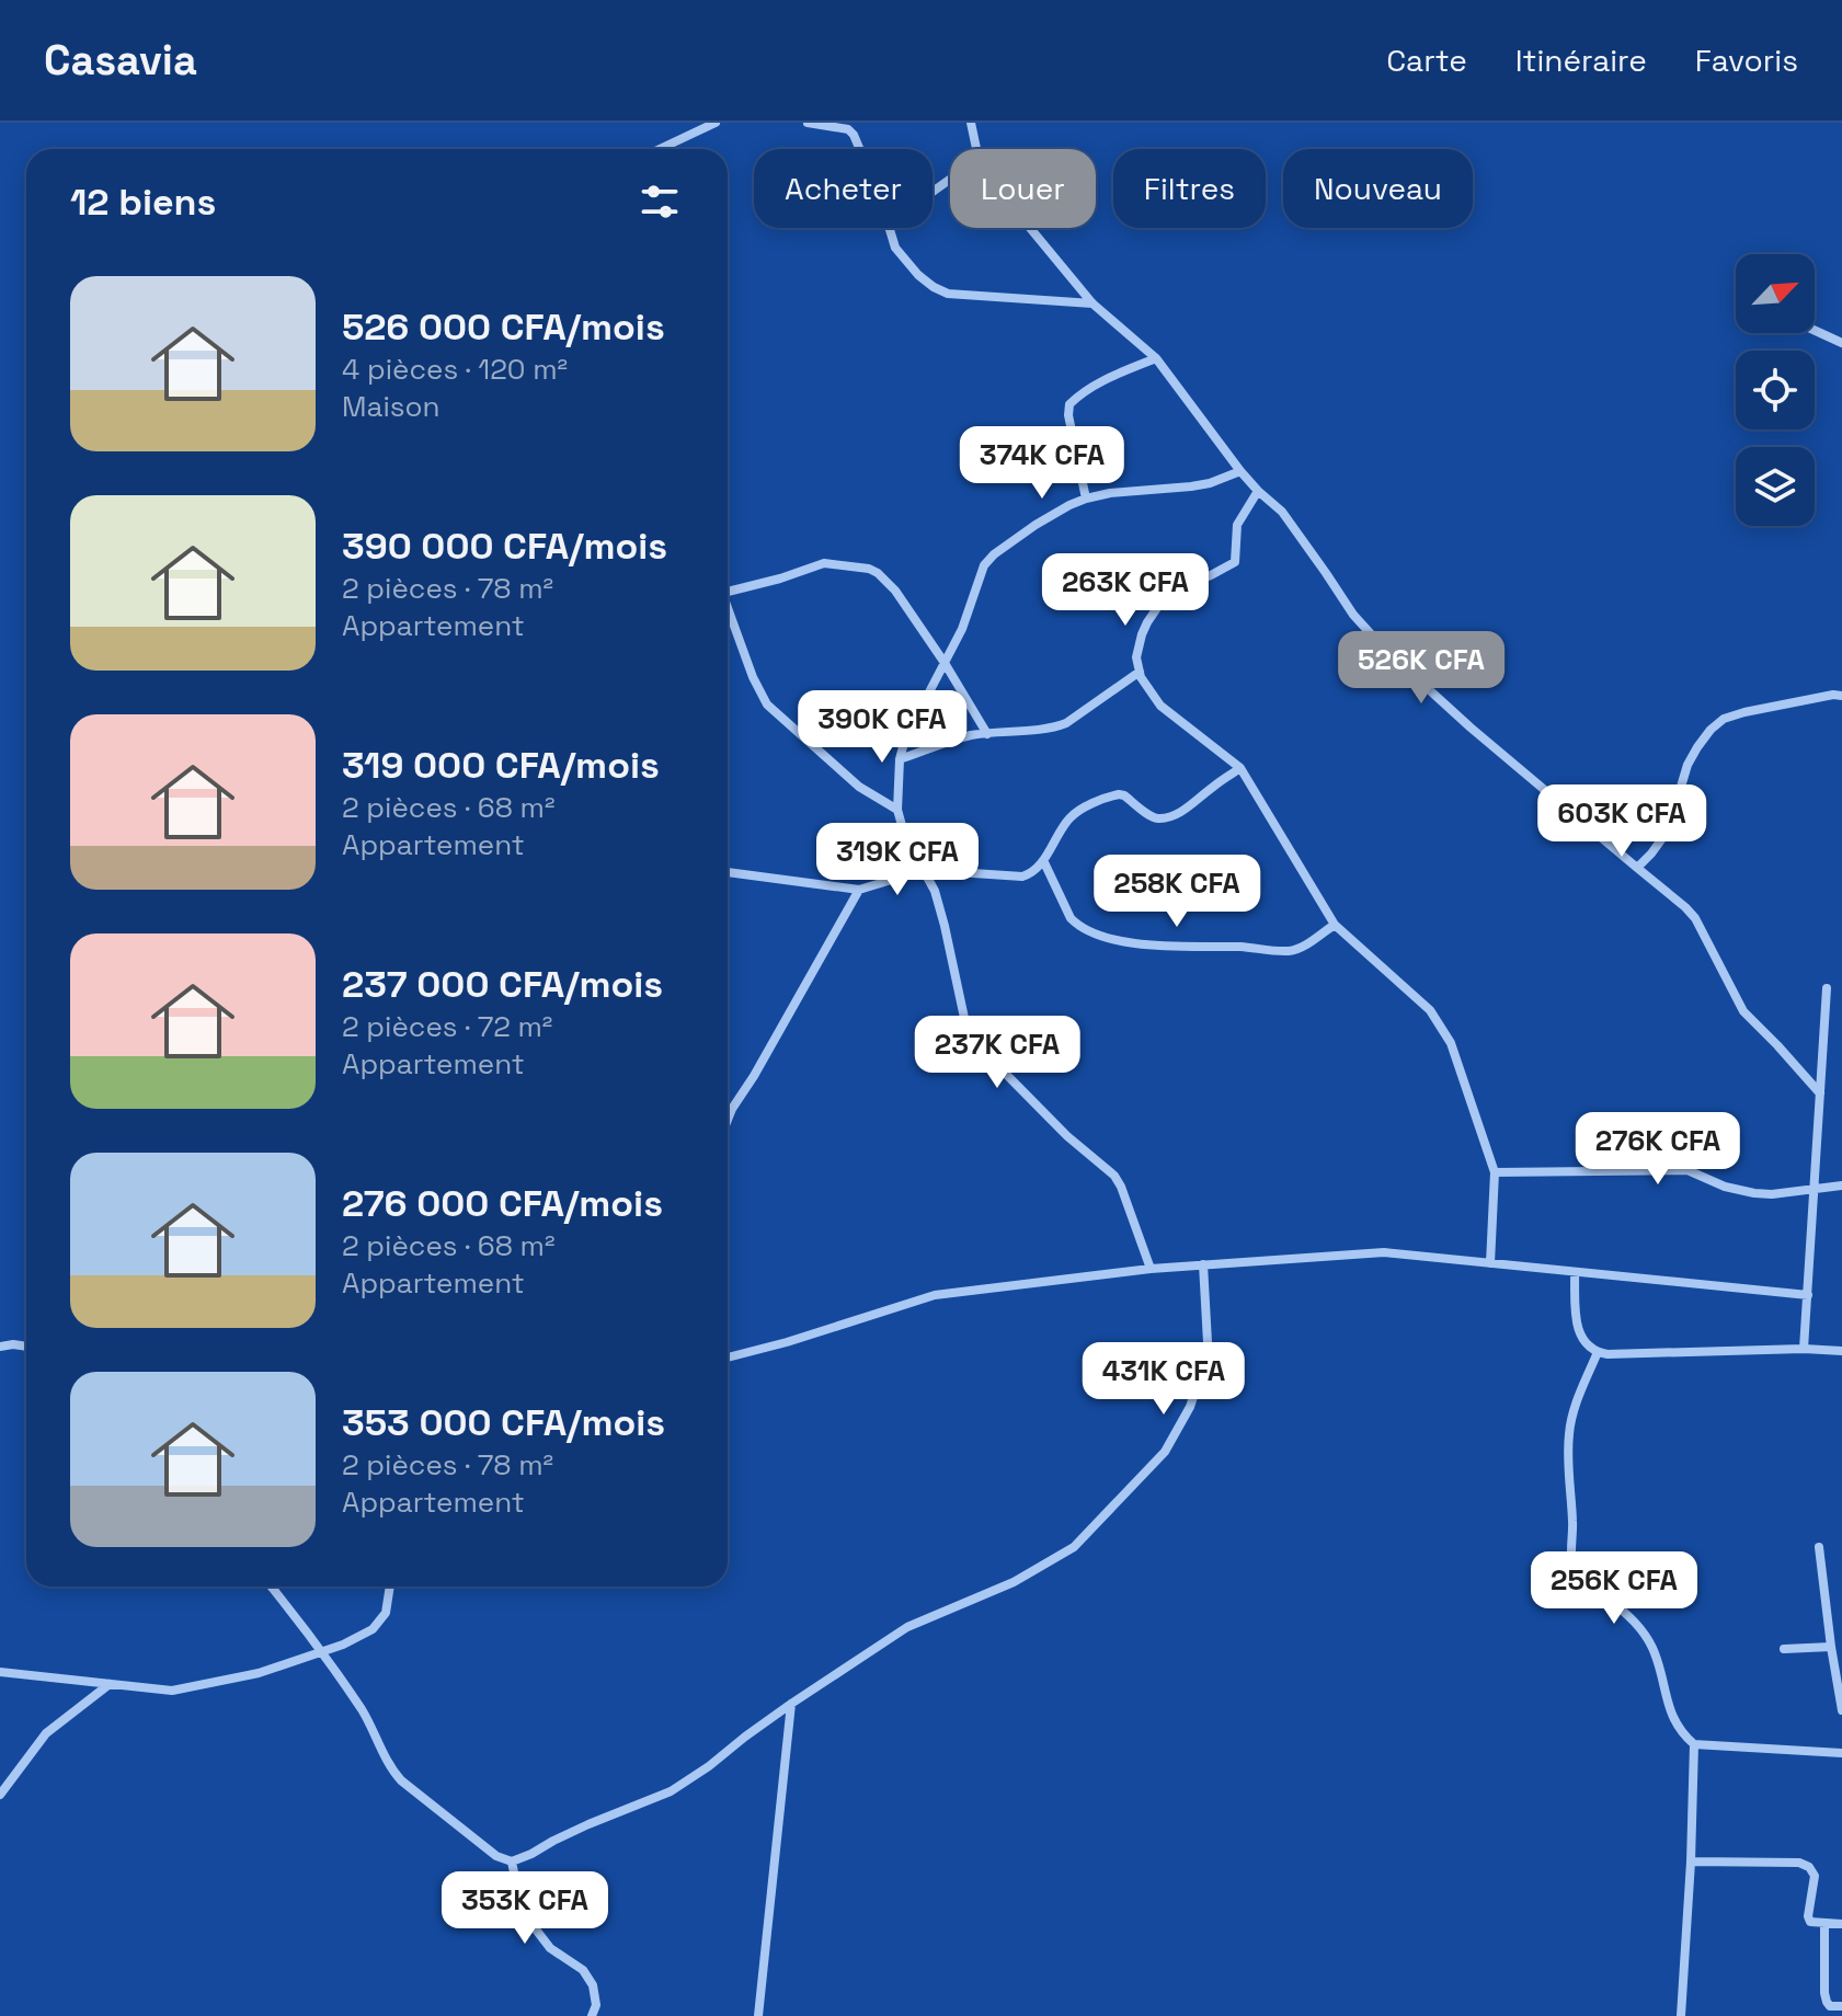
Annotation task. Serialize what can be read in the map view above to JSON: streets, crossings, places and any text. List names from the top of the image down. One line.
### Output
{"north":"top right","page":{"header":"Casavia","nav":["Carte","Itinéraire","Favoris"],"chip":["Acheter","Louer","Filtres","Nouveau"],"heading":"12 biens","list":[{"name":"526 000 CFA/mois","note":"4 pièces · 120 m² · Maison"},{"name":"390 000 CFA/mois","note":"2 pièces · 78 m² · Appartement"},{"name":"319 000 CFA/mois","note":"2 pièces · 68 m² · Appartement"},{"name":"237 000 CFA/mois","note":"2 pièces · 72 m² · Appartement"},{"name":"276 000 CFA/mois","note":"2 pièces · 68 m² · Appartement"},{"name":"353 000 CFA/mois","note":"2 pièces · 78 m² · Appartement"}],"price":["374K CFA","263K CFA","526K CFA","390K CFA","603K CFA","319K CFA","258K CFA","237K CFA","276K CFA","431K CFA","256K CFA","353K CFA"]}}
